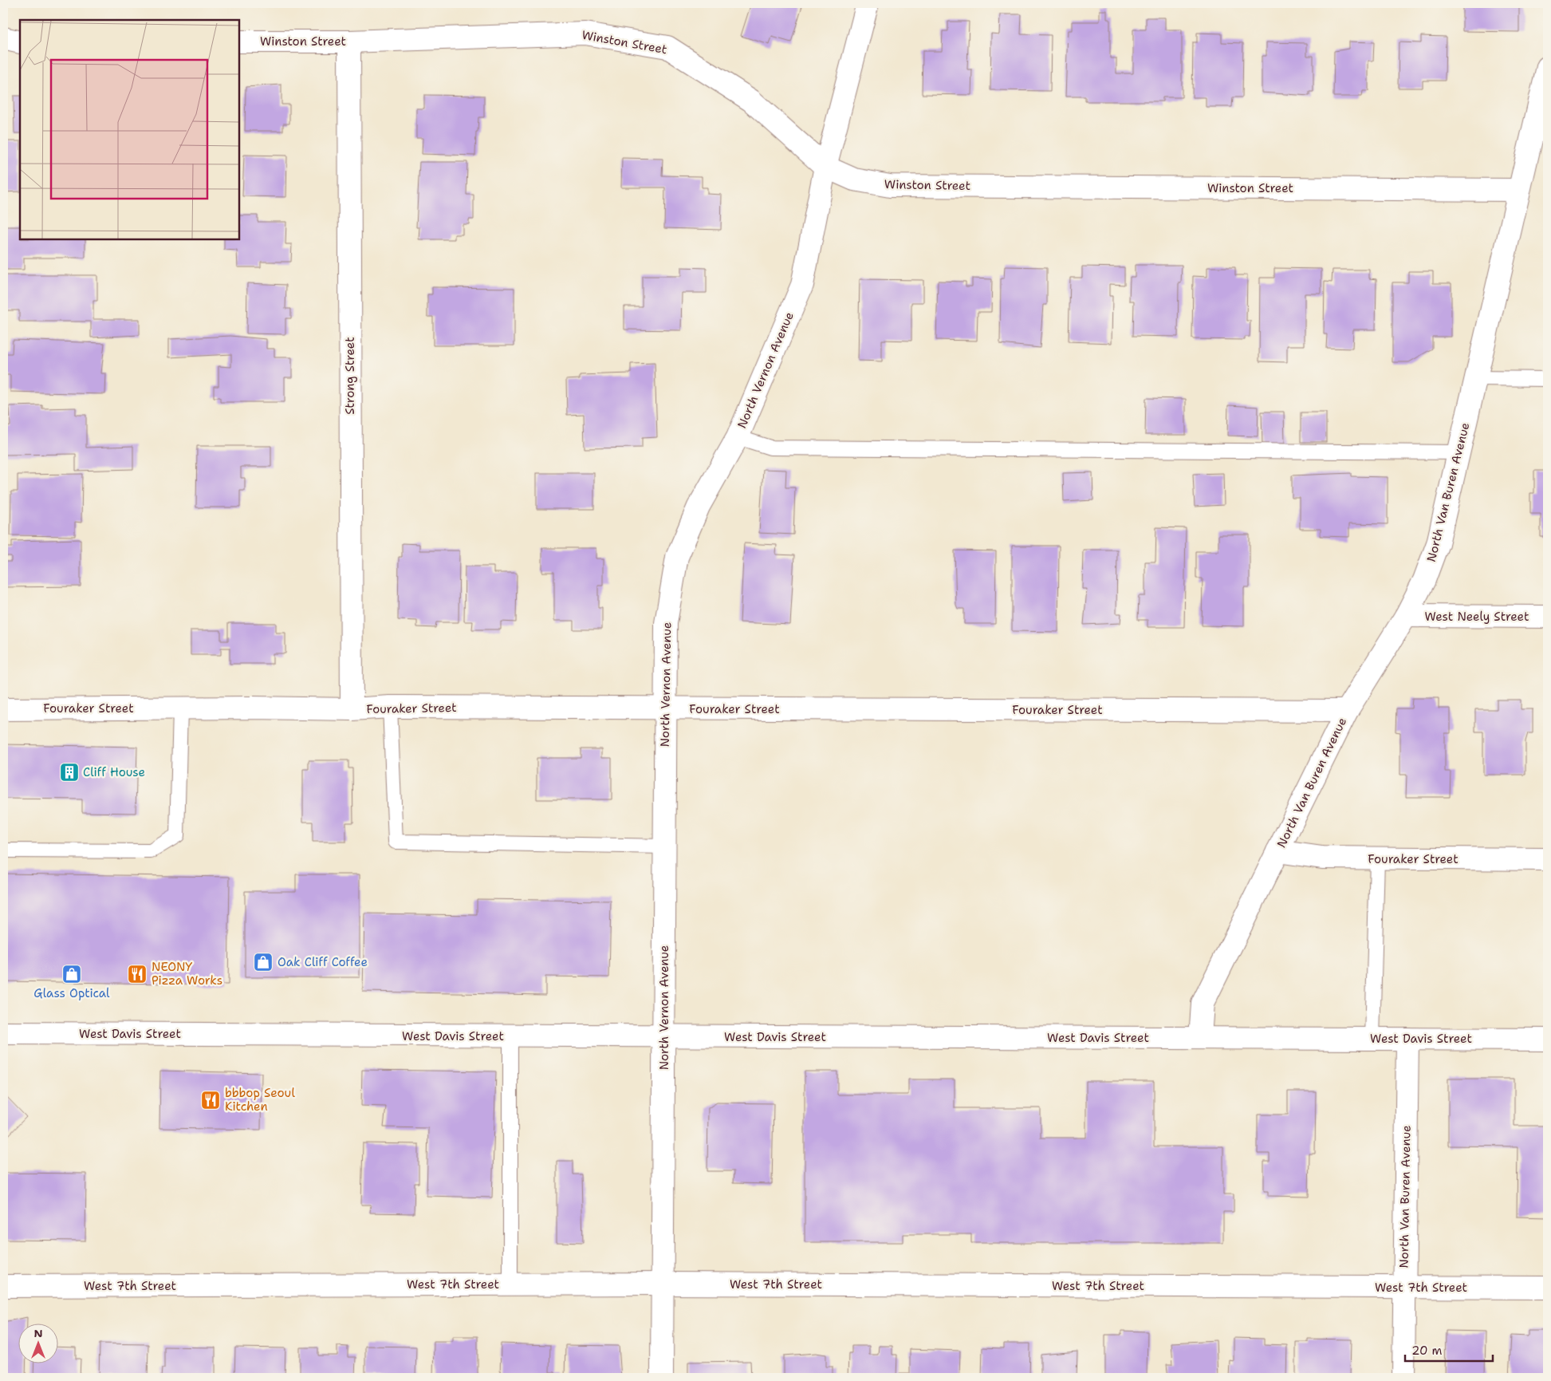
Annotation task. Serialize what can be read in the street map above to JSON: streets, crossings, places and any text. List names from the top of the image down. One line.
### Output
{"streets":{"street":["Winston Street","North Vernon Avenue","Strong Street","North Van Buren Avenue","West Neely Street","Fouraker Street","West Davis Street","West 7th Street"]},"crossings":[["Winston Street","North Vernon Avenue"],["Winston Street","Strong Street"],["Winston Street","North Van Buren Avenue"],["North Vernon Avenue","Fouraker Street"],["North Vernon Avenue","West Davis Street"],["North Vernon Avenue","West 7th Street"],["Strong Street","Fouraker Street"],["North Van Buren Avenue","West Neely Street"],["North Van Buren Avenue","Fouraker Street"],["North Van Buren Avenue","West Davis Street"],["North Van Buren Avenue","West 7th Street"]],"places":{"building":["Cliff House"],"shop":["Oak Cliff Coffee","Glass Optical"],"restaurant":["NEONY Pizza Works","bbbop Seoul Kitchen"]},"scale_bar":"20 m","north":"top"}
